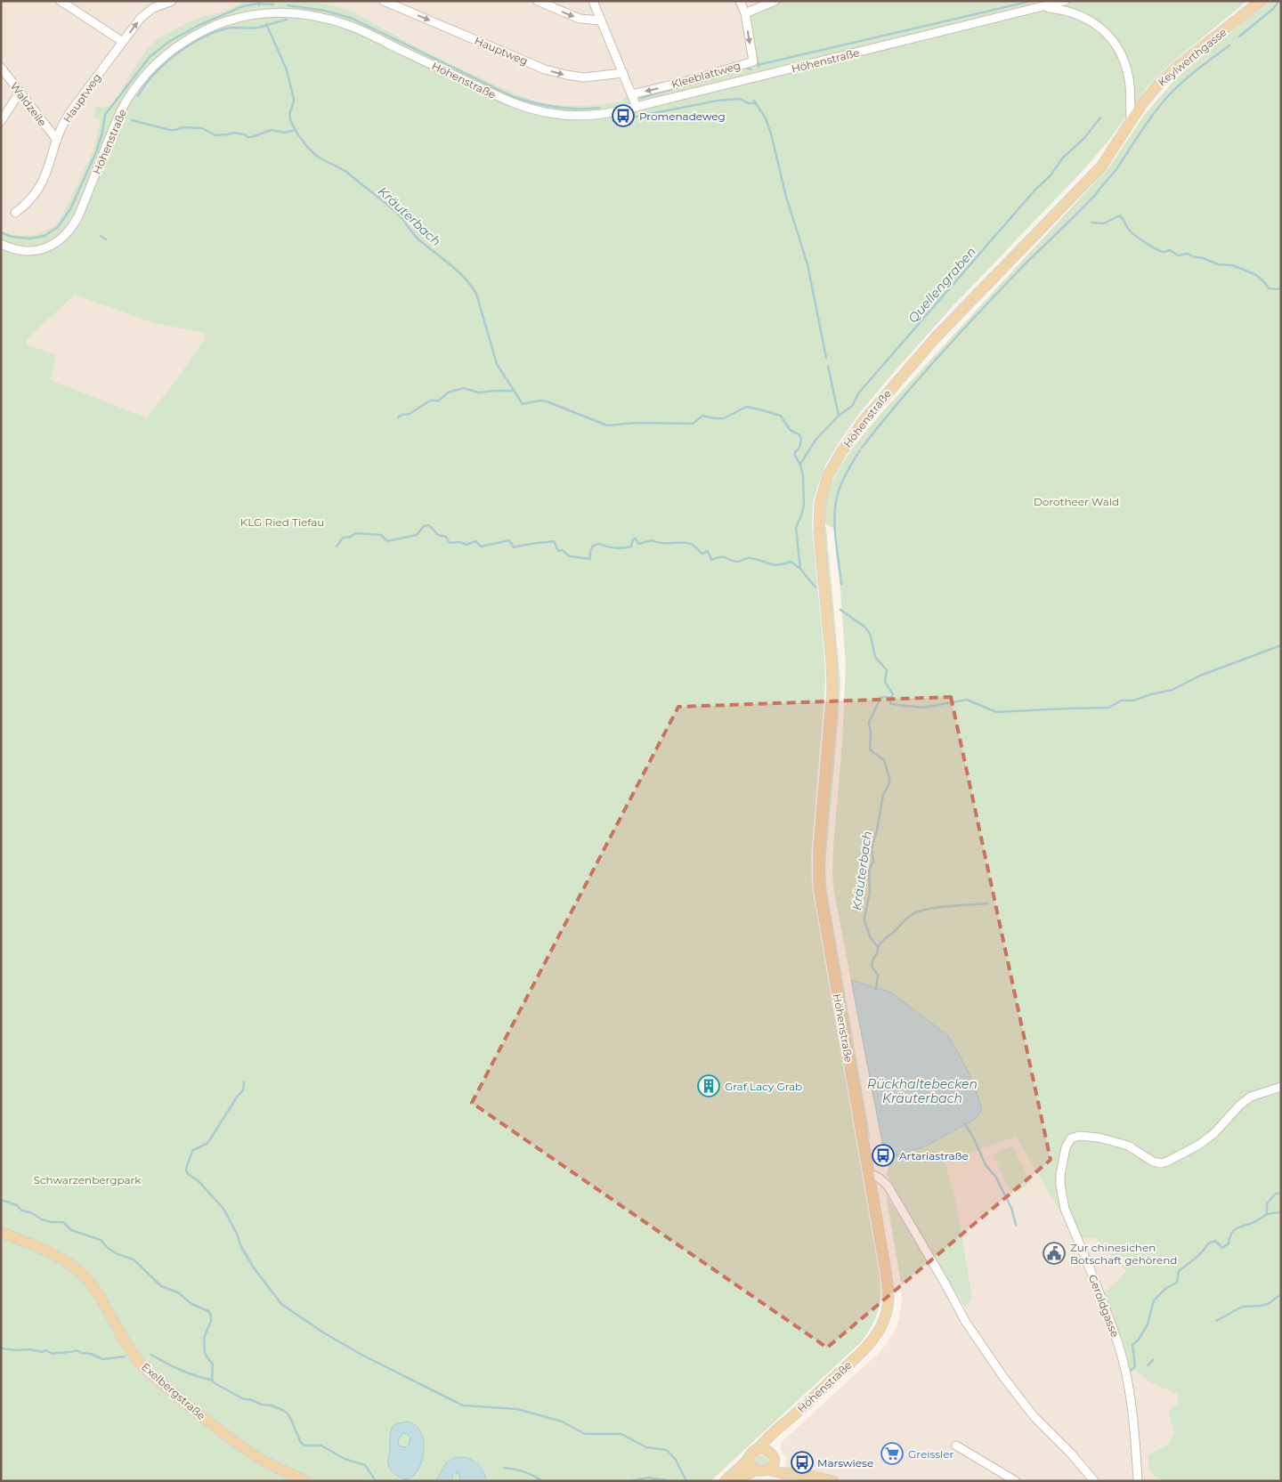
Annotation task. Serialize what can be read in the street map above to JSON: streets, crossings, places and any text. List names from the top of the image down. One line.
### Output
{"streets":{"main road":["Keylwerthgasse","Höhenstraße","Exelbergstraße"],"street":["Hauptweg","Kleeblattweg","Waldzeile","Geroldgasse"]},"crossings":[["Hauptweg","Waldzeile"],["Keylwerthgasse","Höhenstraße"]],"one_way":["Hauptweg"],"water":["Kräuterbach","Quellengraben","Rückhaltebecken Kräuterbach"],"parks":["Dorotheer Wald","KLG Ried Tiefau","Schwarzenbergpark"],"places":{"bus stop":["Promenadeweg","Artariastraße","Marswiese"],"building":["Graf Lacy Grab"],"public building":["Zur chinesichen Botschaft gehörend"],"supermarket":["Greissler"]}}
